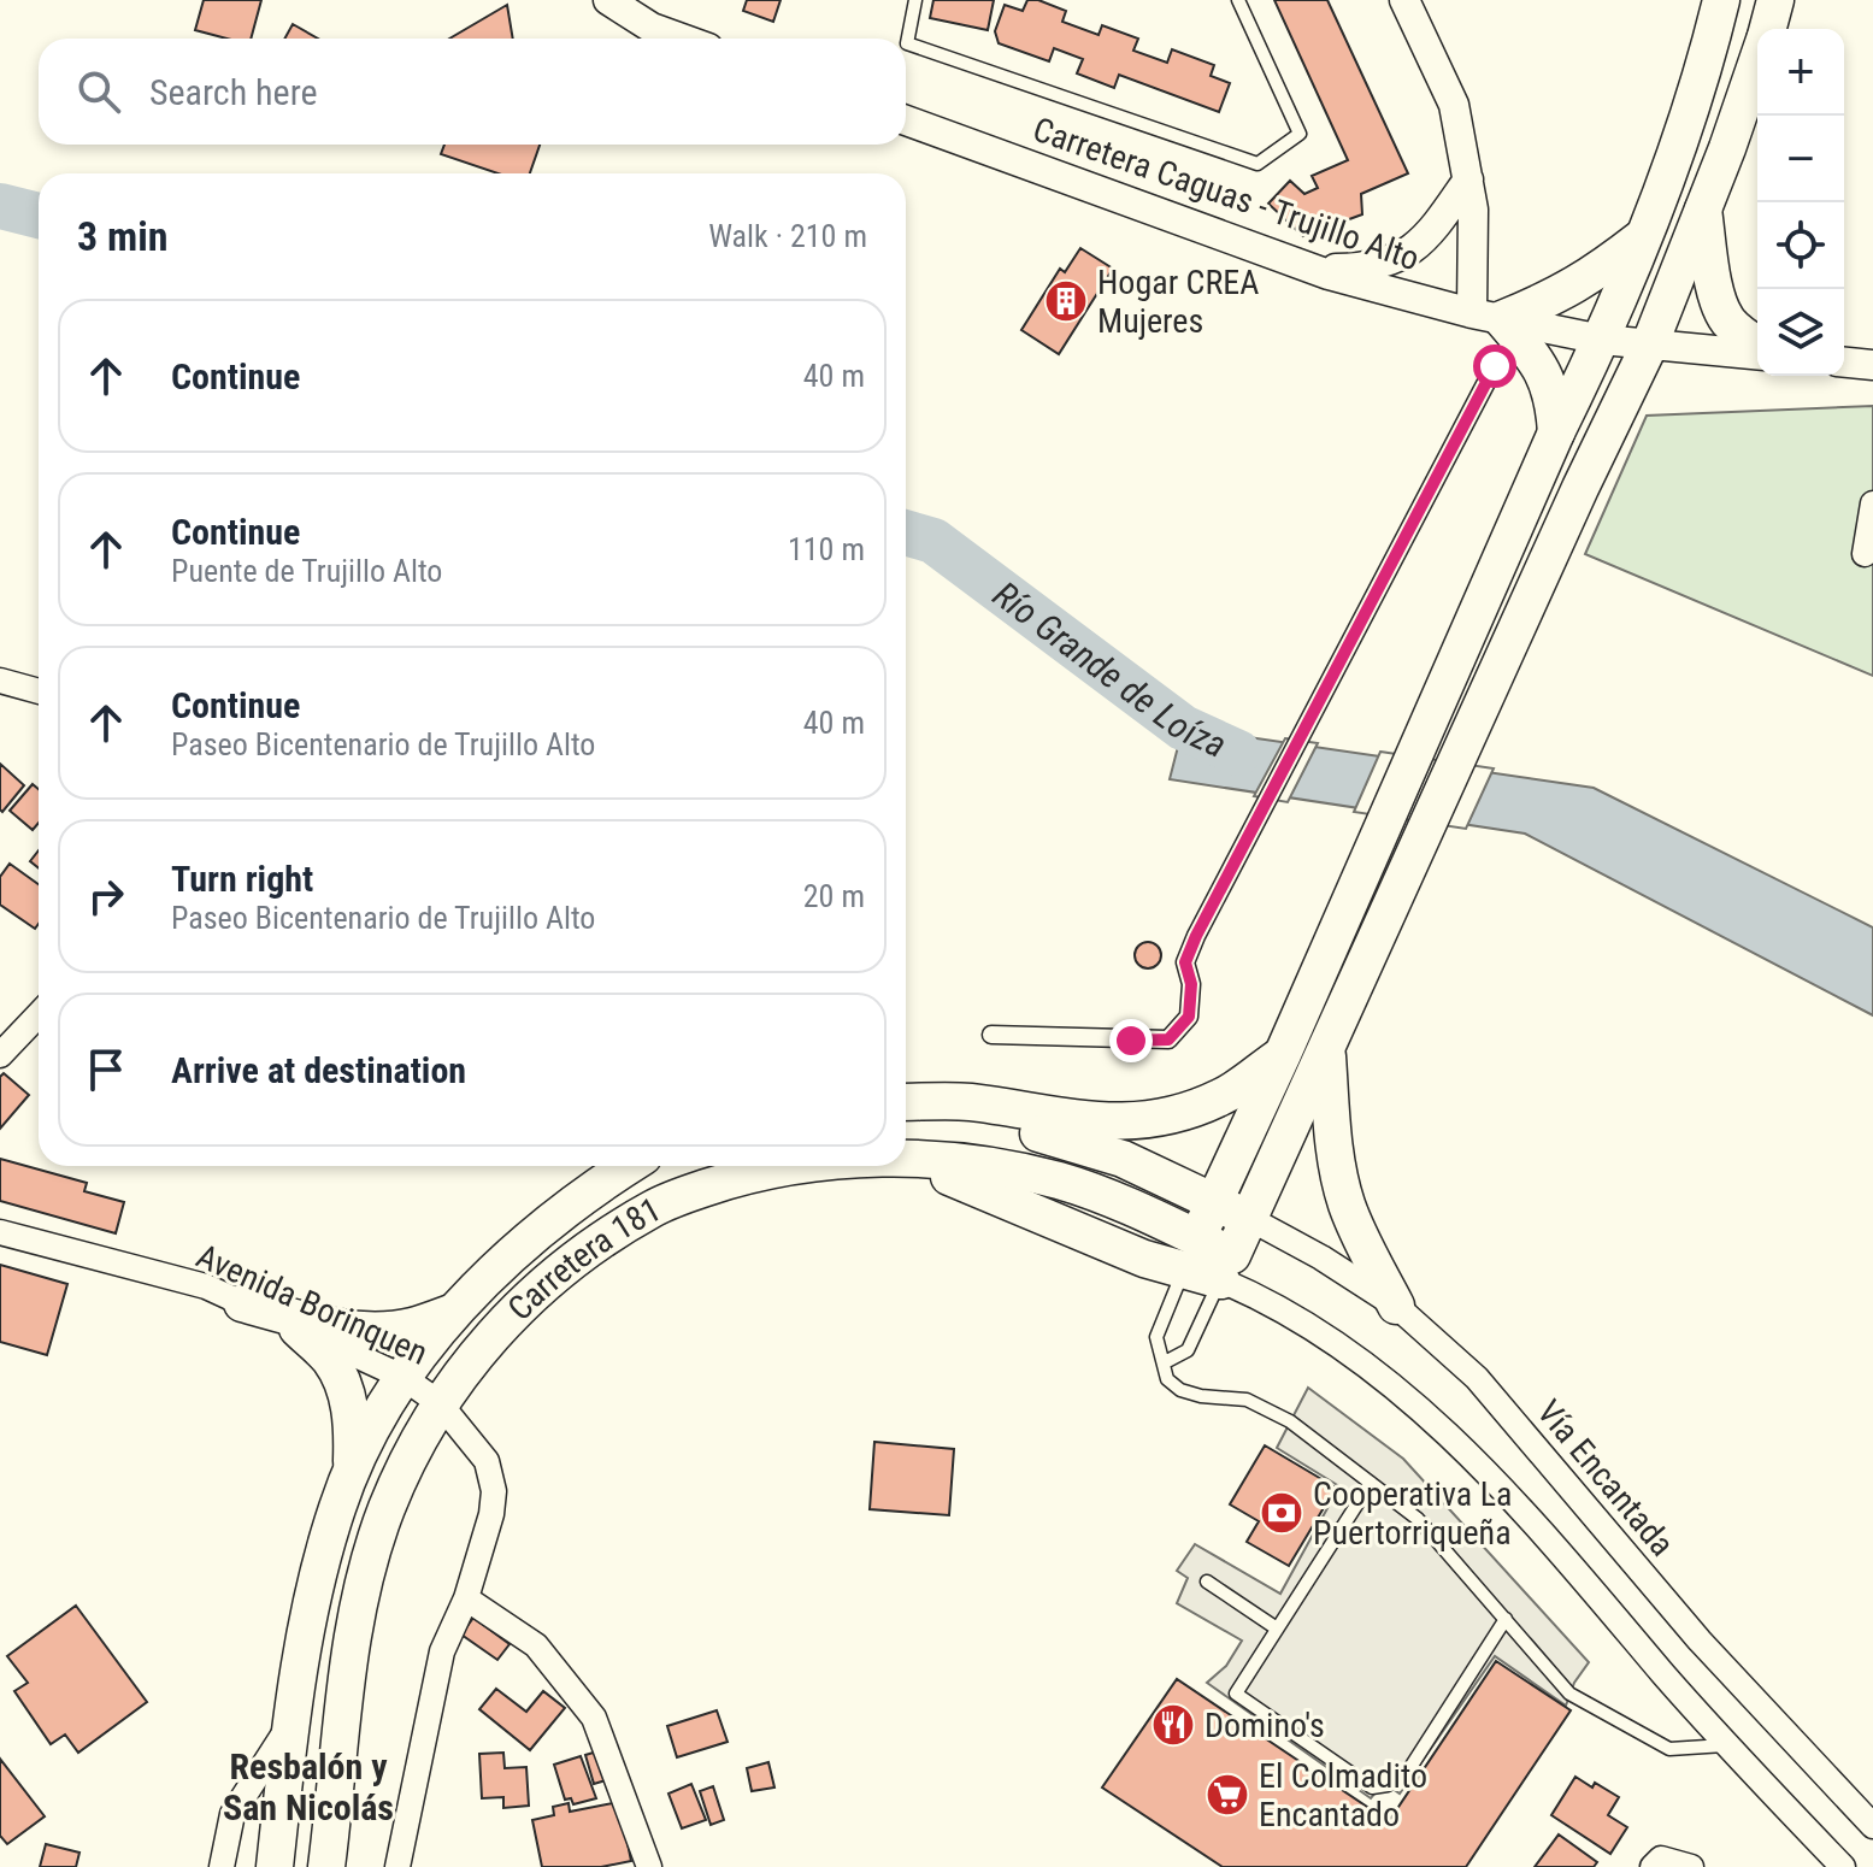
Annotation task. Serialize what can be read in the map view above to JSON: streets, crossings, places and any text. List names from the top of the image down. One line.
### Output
{"streets":{"main road":["Carretera 181"],"street":["Carretera Caguas - Trujillo Alto","Avenida Borinquen","Vía Encantada"]},"crossings":[["Carretera 181","Avenida Borinquen"]],"districts":["Resbalón y San Nicolás"],"water":["Río Grande de Loíza"],"places":{"building":["Hogar CREA Mujeres"],"bank":["Cooperativa La Puertorriqueña"],"restaurant":["Domino's"],"supermarket":["El Colmadito Encantado"]},"page":{"map_buttons":["+","−"],"search":"Search here","heading":["3 min","Walk · 210 m"],"list":[["Continue","40 m"],["Continue","Puente de Trujillo Alto","110 m"],["Continue","Paseo Bicentenario de Trujillo Alto","40 m"],["Turn right","Paseo Bicentenario de Trujillo Alto","20 m"],"Arrive at destination"]}}
